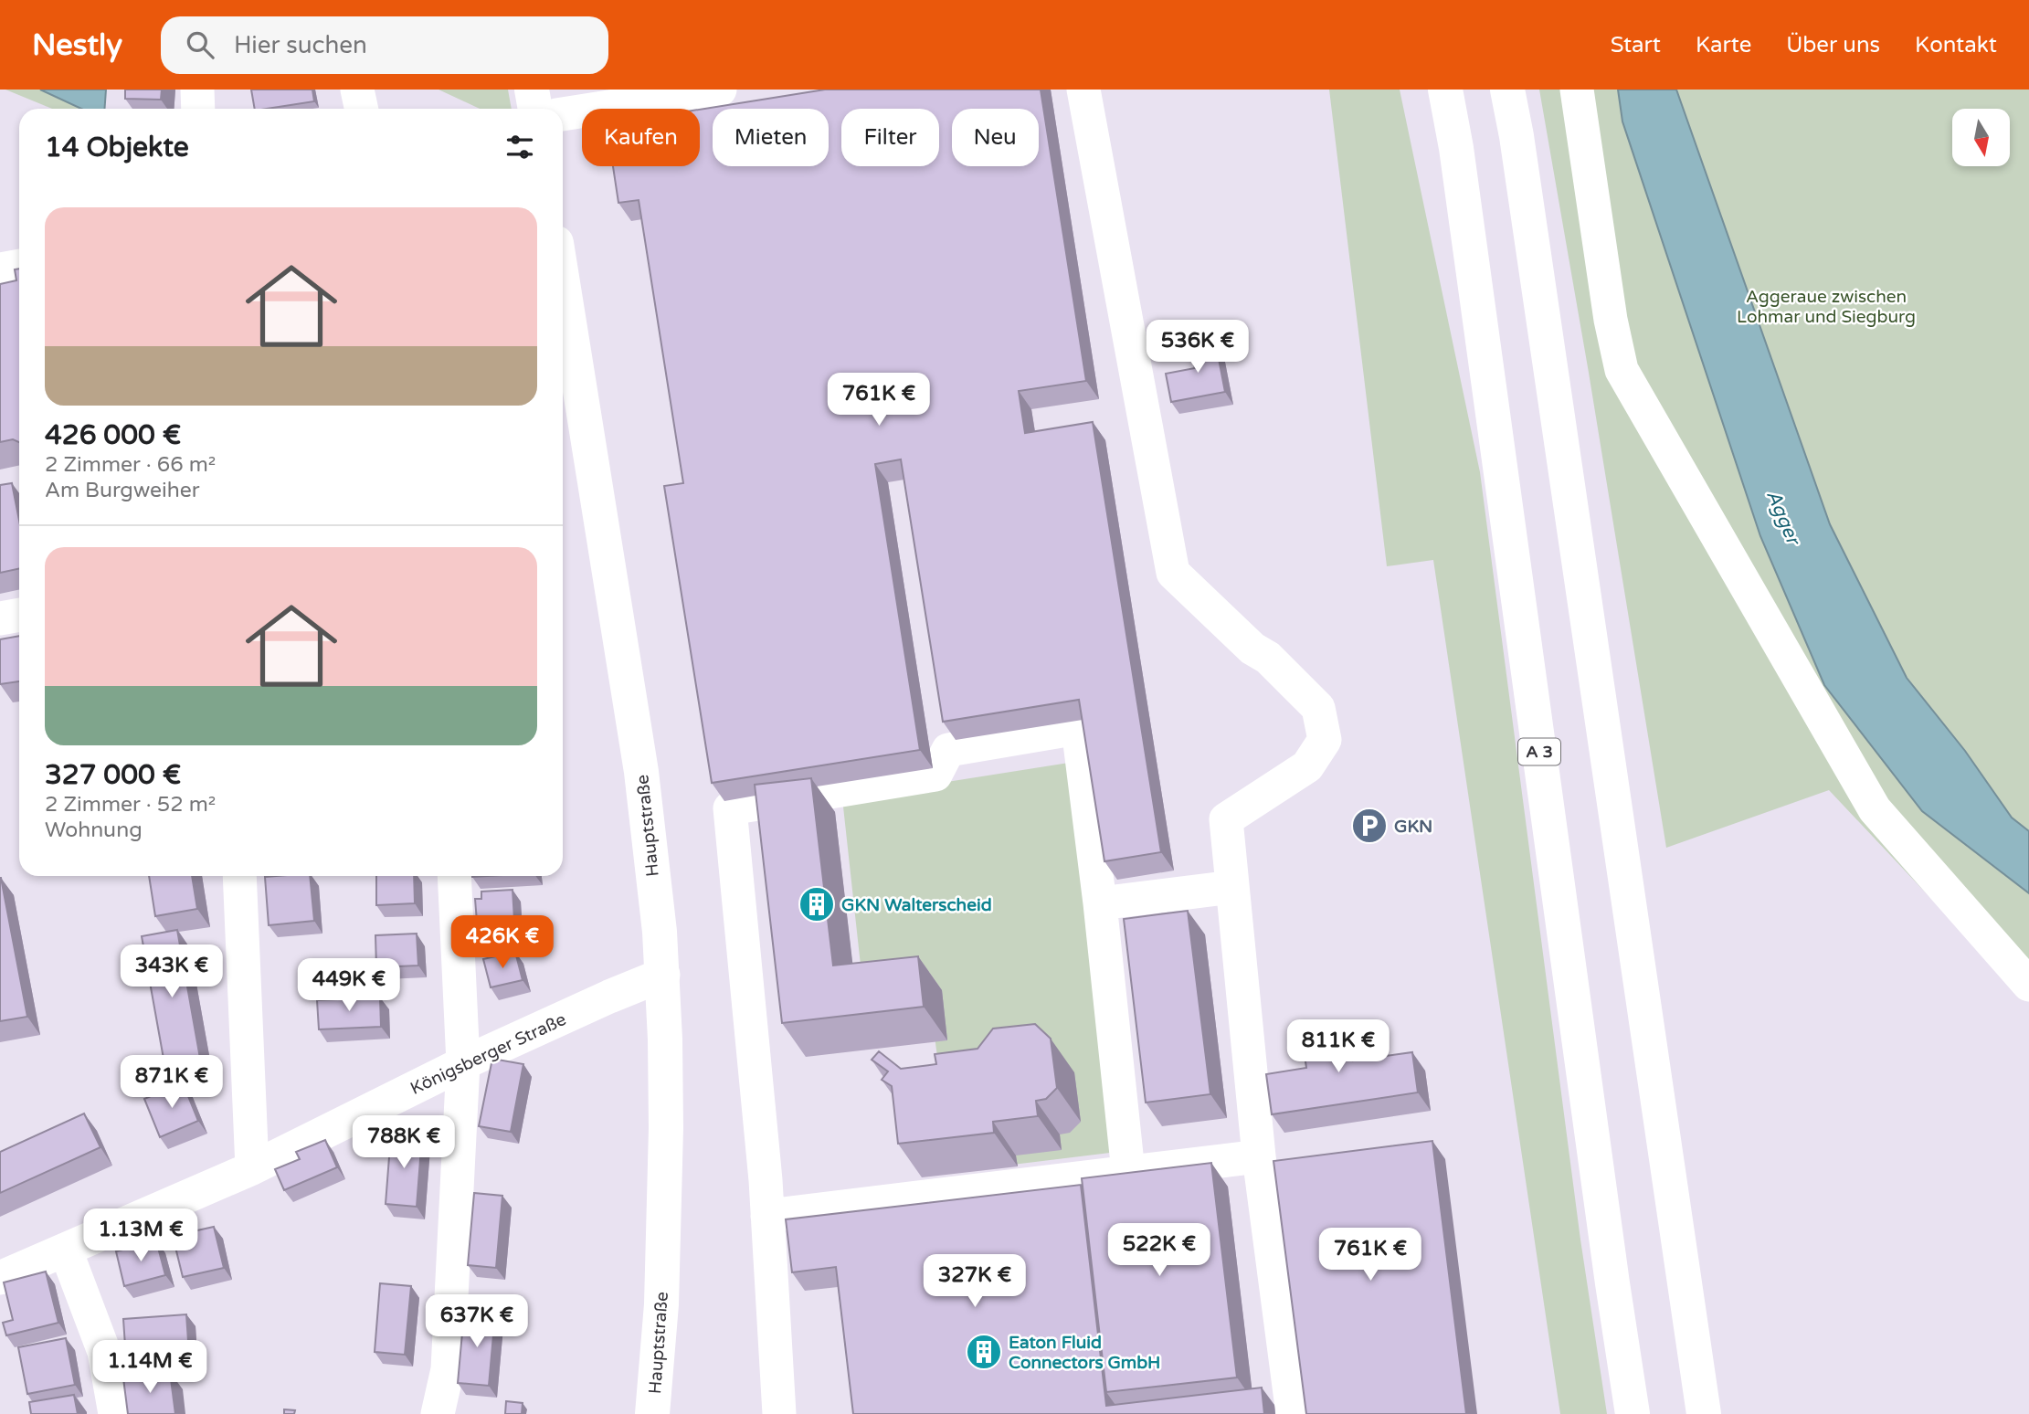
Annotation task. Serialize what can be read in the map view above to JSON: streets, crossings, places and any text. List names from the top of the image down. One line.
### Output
{"streets":{"main road":["A 3","Hauptstraße"],"street":["Königsberger Straße"]},"crossings":[["Hauptstraße","Königsberger Straße"]],"water":["Agger"],"parks":["Aggeraue zwischen Lohmar und Siegburg"],"places":{"parking":["GKN"],"building":["GKN Walterscheid","Eaton Fluid Connectors GmbH"]},"north":"bottom","page":{"header":"Nestly","search":"Hier suchen","nav":["Start","Karte","Über uns","Kontakt"],"chip":["Kaufen","Mieten","Filter","Neu"],"heading":"14 Objekte","list":[{"name":"426 000 €","note":"2 Zimmer · 66 m² · Am Burgweiher"},{"name":"327 000 €","note":"2 Zimmer · 52 m² · Wohnung"}],"price":["536K €","761K €","426K €","343K €","449K €","811K €","871K €","788K €","1.13M €","522K €","761K €","327K €","637K €","1.14M €"]}}
